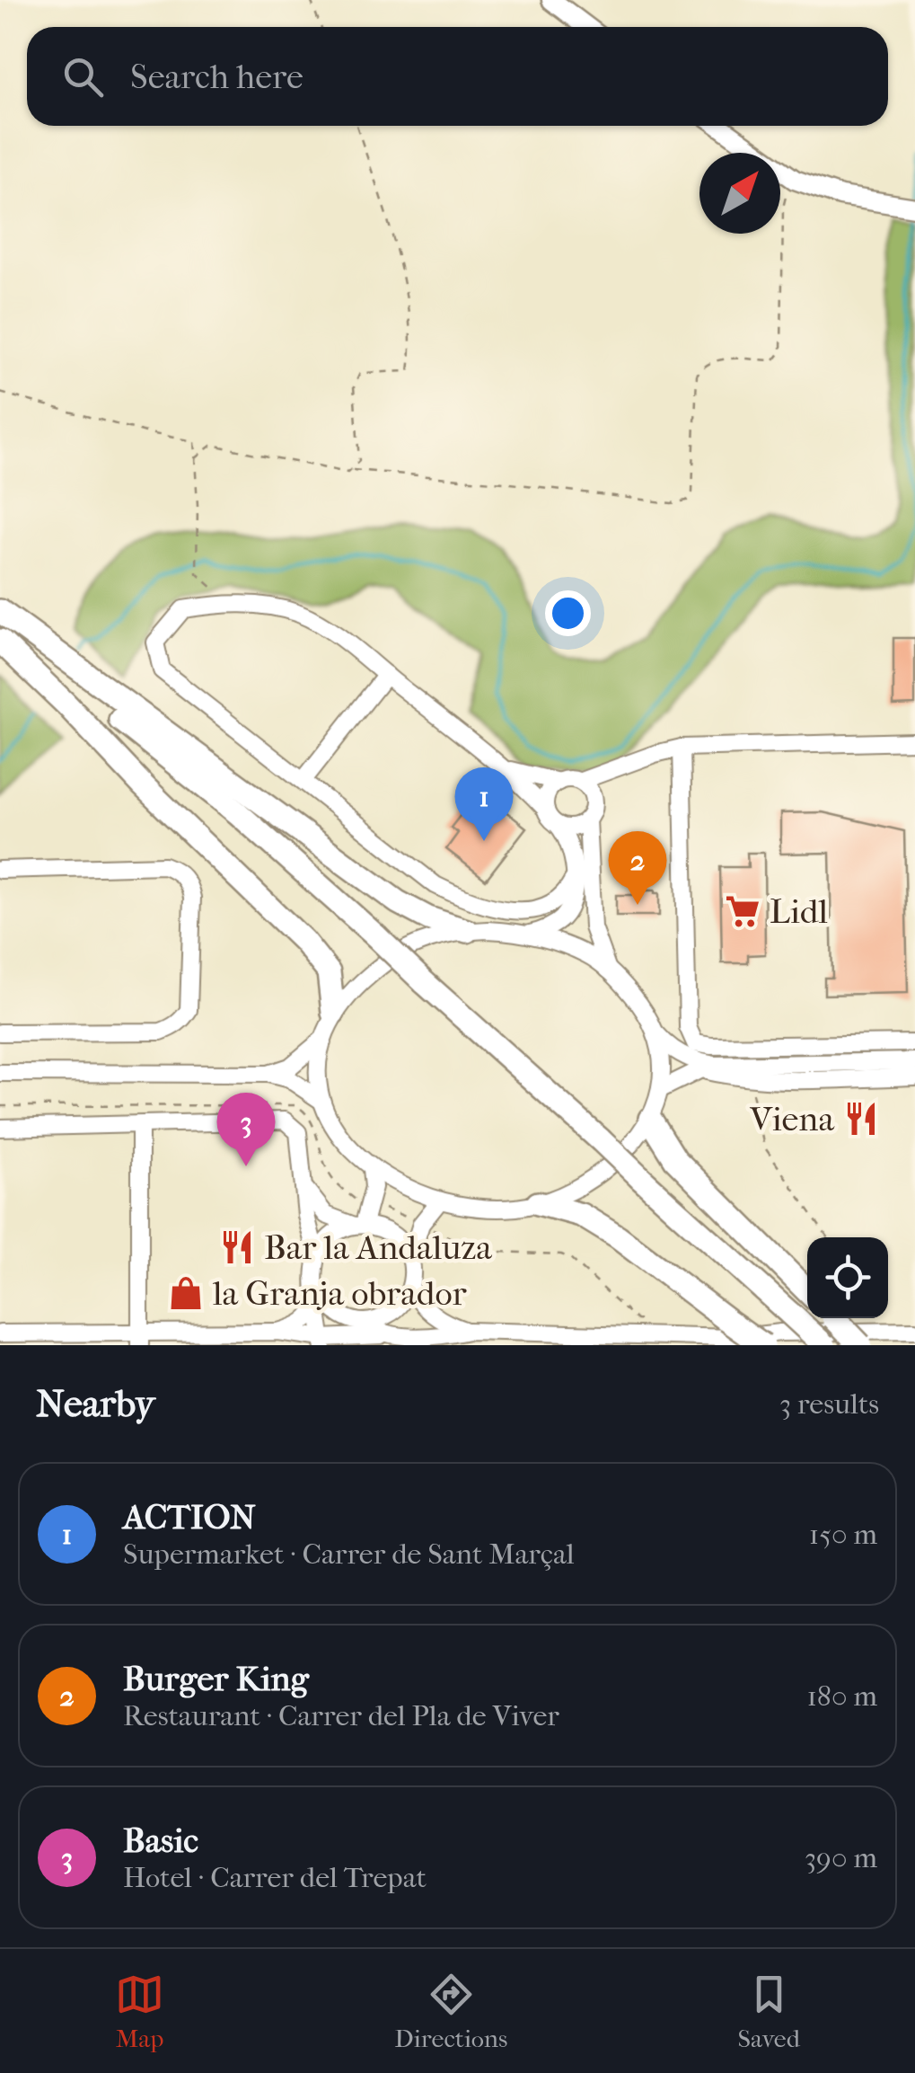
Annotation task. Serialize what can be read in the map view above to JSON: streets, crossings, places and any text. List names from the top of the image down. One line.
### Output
{"places":{"supermarket":["Lidl"],"restaurant":["Viena","Bar la Andaluza"],"shop":["la Granja obrador"]},"north":"top right","page":{"search":"Search here","pins":["1","2","3"],"heading":["Nearby","3 results"],"list":[{"mark":"1","name":"ACTION","note":"Supermarket · Carrer de Sant Marçal","value":"150 m"},{"mark":"2","name":"Burger King","note":"Restaurant · Carrer del Pla de Viver","value":"180 m"},{"mark":"3","name":"Basic","note":"Hotel · Carrer del Trepat","value":"390 m"}],"nav":["Map","Directions","Saved"]}}
